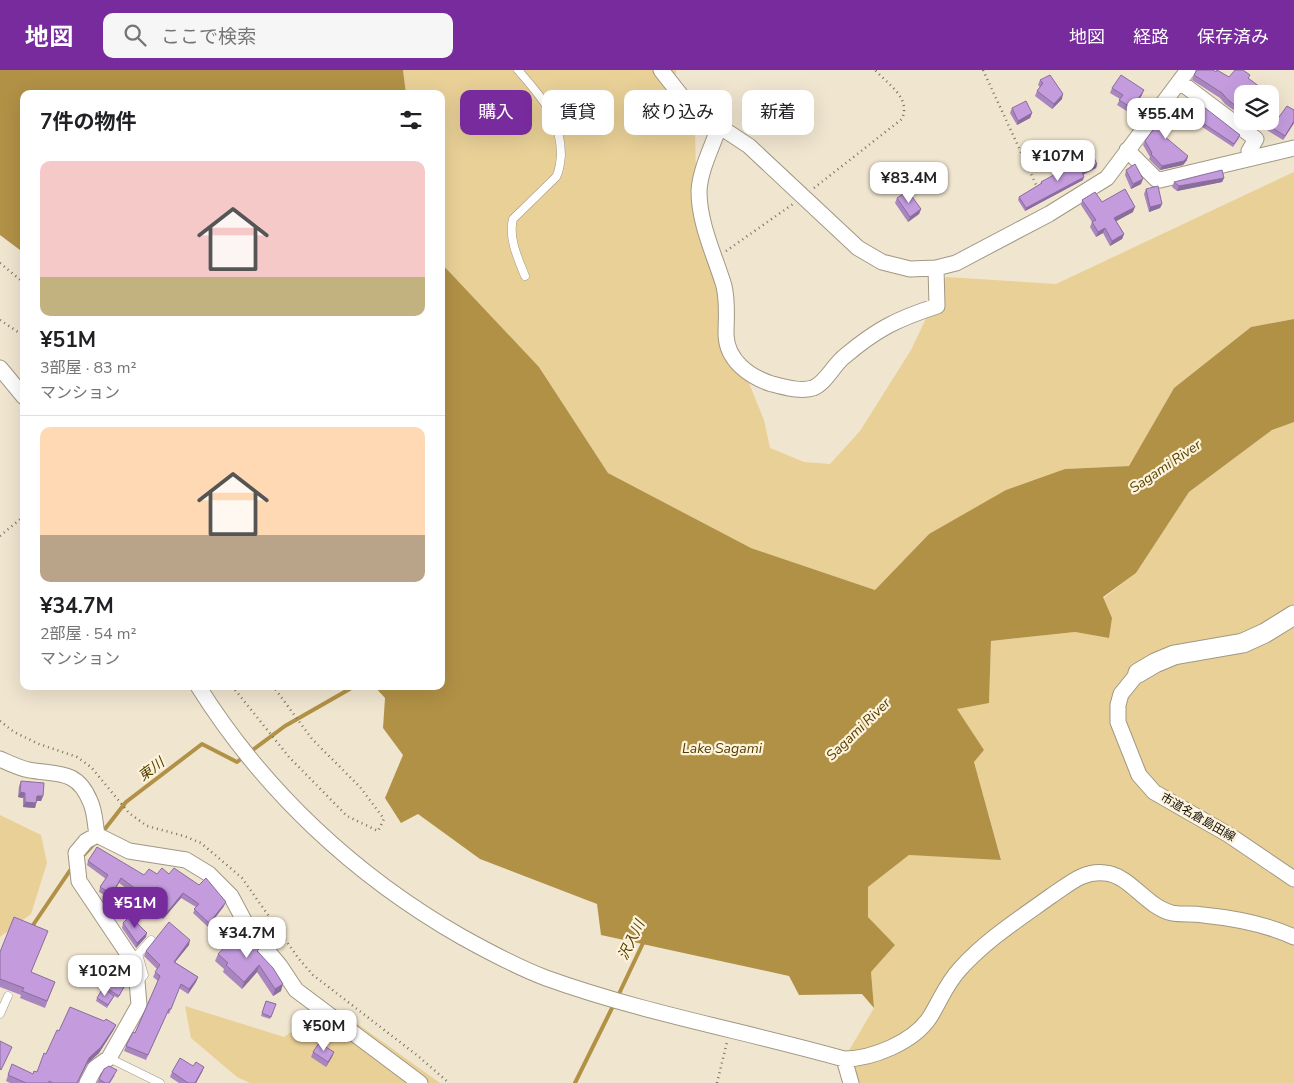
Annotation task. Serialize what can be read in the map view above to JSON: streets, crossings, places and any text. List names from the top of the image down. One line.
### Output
{"streets":{"street":["市道名倉島田線"]},"water":["Sagami River","Lake Sagami","東川","沢入川"],"page":{"header":"地図","search":"ここで検索","nav":["地図","経路","保存済み"],"chip":["購入","賃貸","絞り込み","新着"],"heading":"7件の物件","price":["¥55.4M","¥107M","¥83.4M","¥51M","¥34.7M","¥102M","¥50M"],"list":[{"name":"¥51M","note":"3部屋 · 83 m² · マンション"},{"name":"¥34.7M","note":"2部屋 · 54 m² · マンション"}]}}
